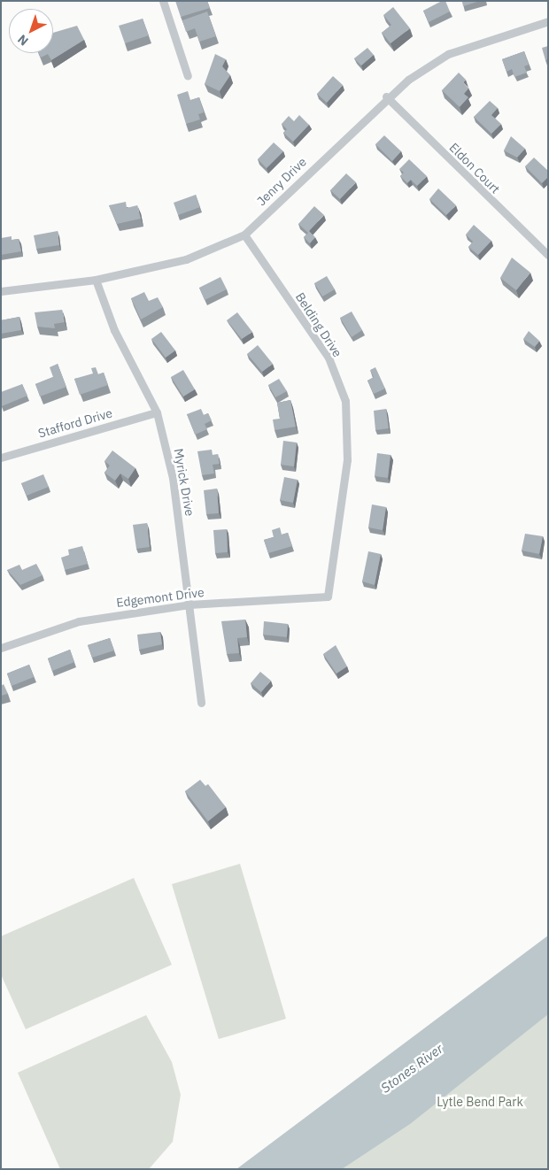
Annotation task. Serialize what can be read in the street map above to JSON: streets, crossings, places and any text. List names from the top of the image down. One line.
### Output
{"streets":{"street":["Eldon Court","Jenry Drive","Belding Drive","Stafford Drive","Myrick Drive","Edgemont Drive"]},"crossings":[["Eldon Court","Jenry Drive"],["Jenry Drive","Belding Drive"],["Jenry Drive","Myrick Drive"],["Belding Drive","Edgemont Drive"],["Stafford Drive","Myrick Drive"],["Myrick Drive","Edgemont Drive"]],"water":["Stones River"],"parks":["Lytle Bend Park"],"north":"bottom left"}
